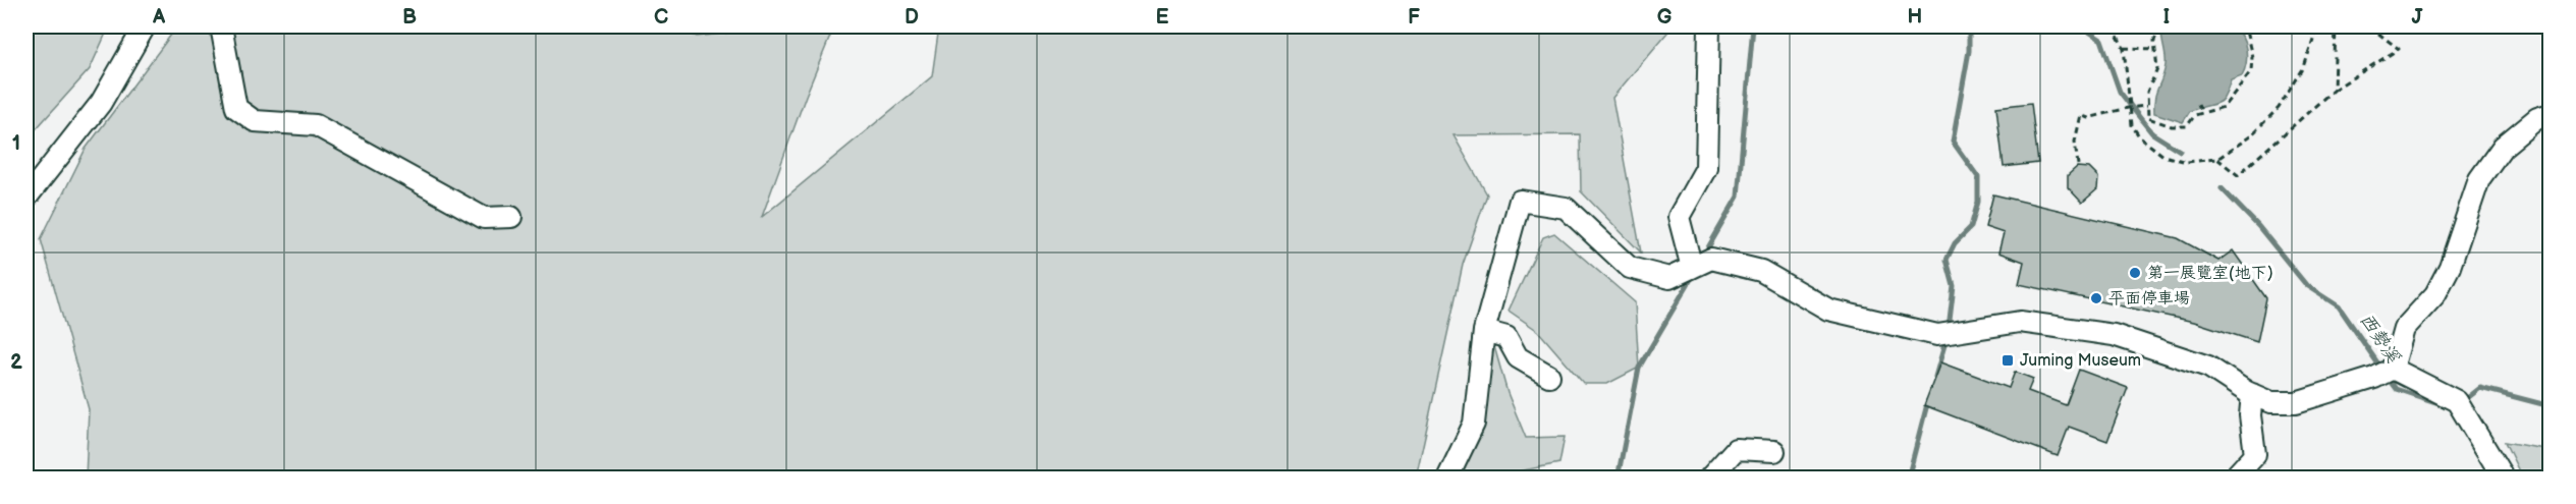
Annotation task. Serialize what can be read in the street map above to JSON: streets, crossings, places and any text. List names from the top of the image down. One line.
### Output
{"water":["西勢溪"],"places":{"other":["第一展覽室(地下)","平面停車場"],"transit":["Juming Museum"]},"grid":{"columns":["A","B","C","D","E","F","G","H","I","J"],"rows":["1","2"]}}
